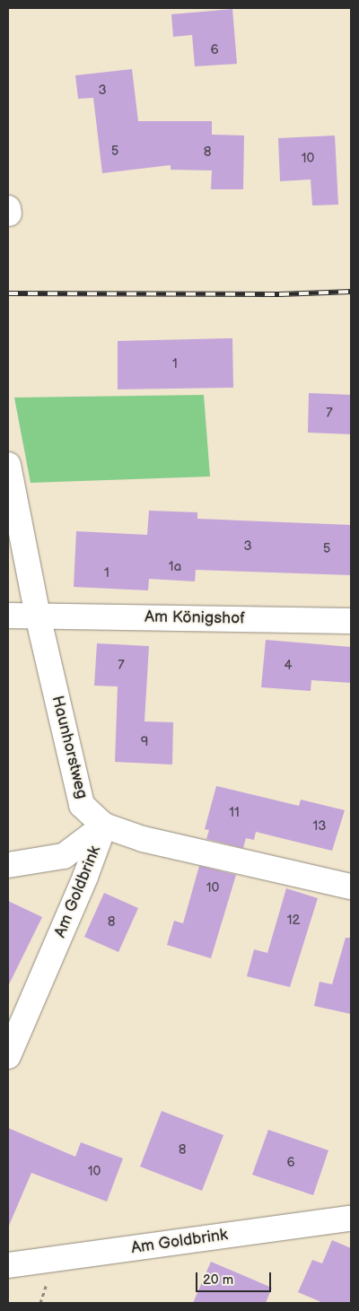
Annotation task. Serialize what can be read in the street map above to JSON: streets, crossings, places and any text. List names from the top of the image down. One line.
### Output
{"streets":{"street":["Am Königshof","Haunhorstweg","Am Goldbrink"]},"crossings":[["Am Königshof","Haunhorstweg"],["Haunhorstweg","Am Goldbrink"]],"house_numbers":["6","3","5","8","10","1","7","3","5","1a","1","7","4","9","11","13","10","12","8","8","6","10"],"scale_bar":"20 m"}
